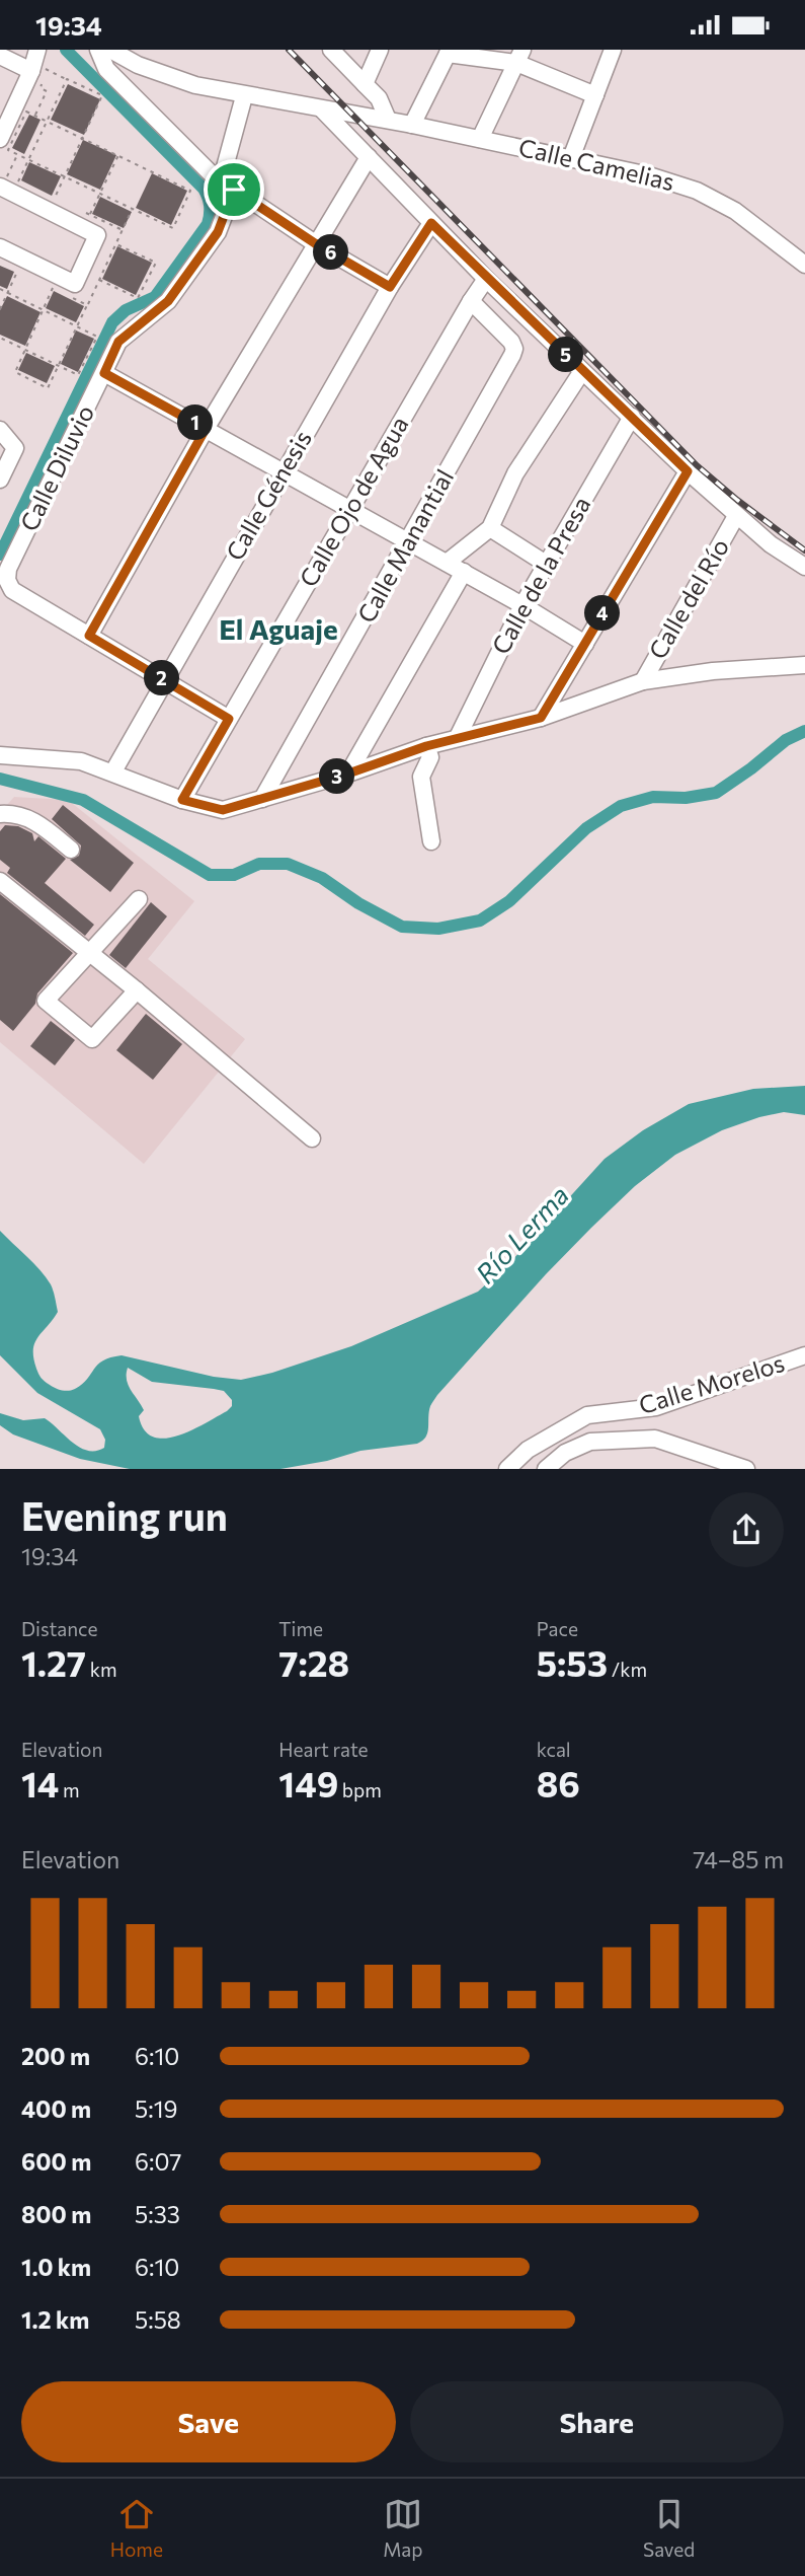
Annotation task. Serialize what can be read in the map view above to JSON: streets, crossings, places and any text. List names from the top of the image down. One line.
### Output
{"streets":{"street":["Calle Camelias","Calle Diluvio","Calle Génesis","Calle Ojo de Agua","Calle Manantial","Calle de la Presa","Calle del Río","Calle Morelos"]},"crossings":[["Calle Camelias","Calle Diluvio"],["Calle Ojo de Agua","Calle Manantial"]],"districts":["El Aguaje"],"water":["Río Lerma"],"page":{"status":"19:34","pins":["6","5","1","4","2","3"],"heading":["Evening run","19:34"],"stats":[["Distance","1.27 km"],["Time","7:28"],["Pace","5:53 /km"],["Elevation","14 m"],["Heart rate","149 bpm"],["kcal","86"]],"chart":["Elevation","74–85 m"],"list":[{"name":"200 m","note":"6:10"},{"name":"400 m","note":"5:19"},{"name":"600 m","note":"6:07"},{"name":"800 m","note":"5:33"},{"name":"1.0 km","note":"6:10"},{"name":"1.2 km","note":"5:58"}],"buttons":["Save","Share"],"tabs":["Home","Map","Saved"]}}
